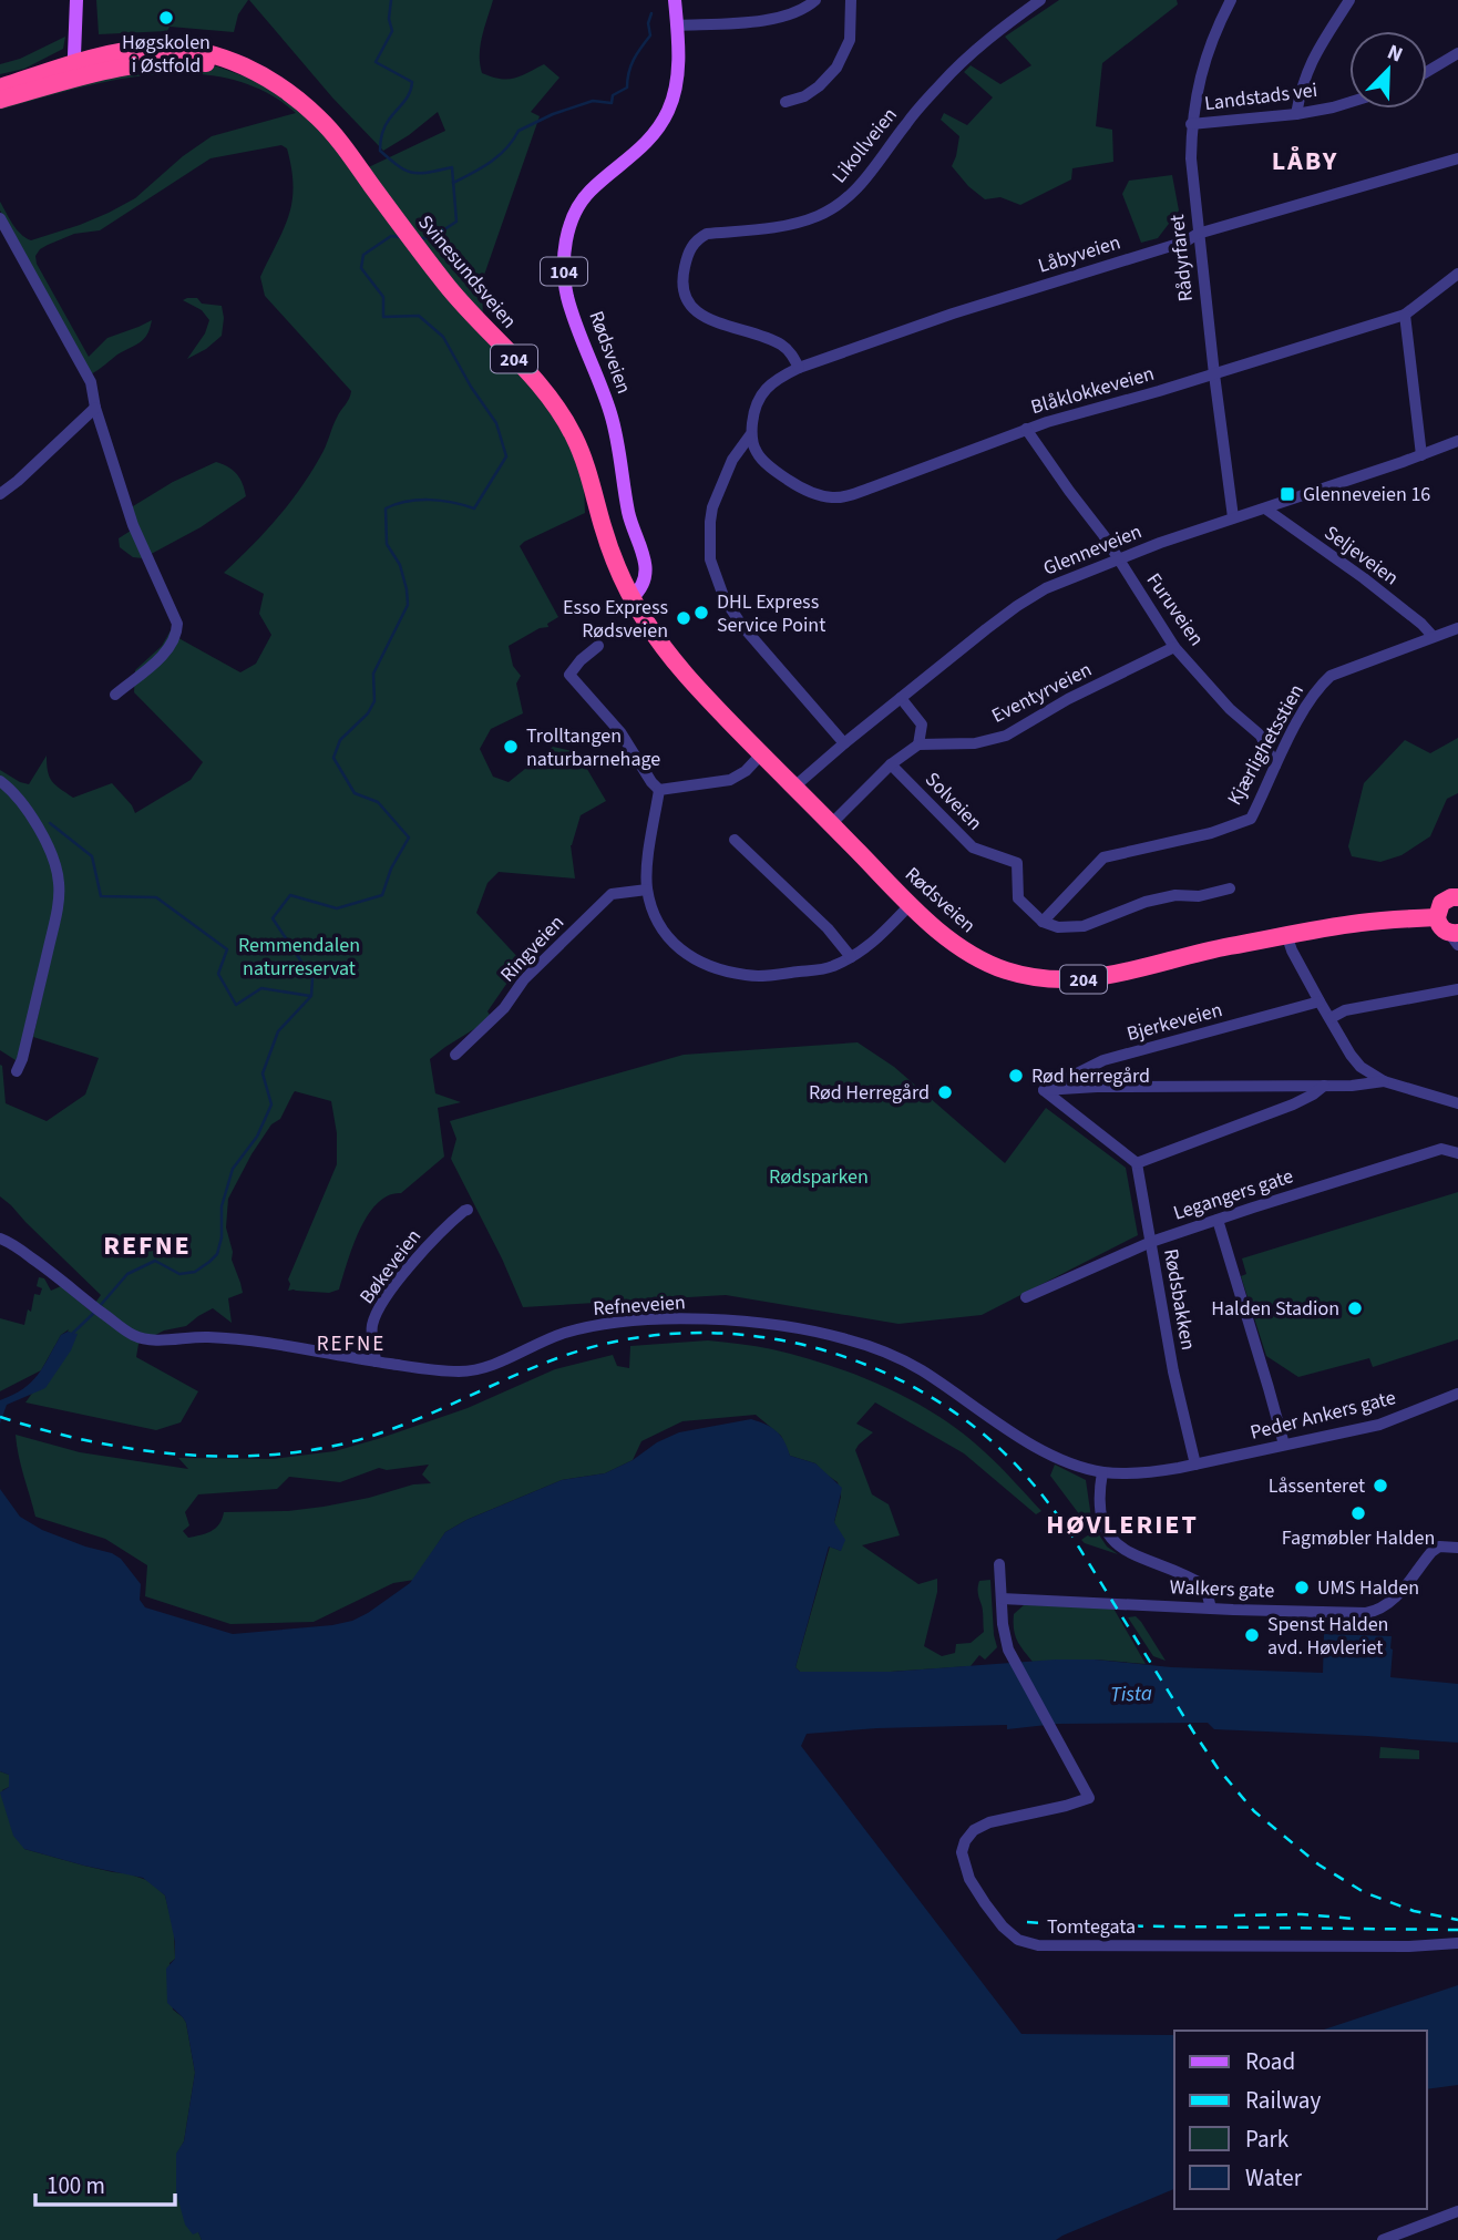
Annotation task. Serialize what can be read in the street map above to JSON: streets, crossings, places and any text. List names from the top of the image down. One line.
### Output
{"streets":{"highway":["Svinesundsveien","Rødsveien","204"],"main road":["104"],"street":["Landstads vei","Likollveien","Låbyveien","Rådyrfaret","Blåklokkeveien","Glenneveien","Seljeveien","Furuveien","Eventyrveien","Kjærlighetsstien","Solveien","Ringveien","Bjerkeveien","Legangers gate","Bøkeveien","Rødsbakken","Refneveien","Peder Ankers gate","Walkers gate","Tomtegata"]},"crossings":[["Landstads vei","Rådyrfaret"],["Likollveien","Låbyveien"],["Låbyveien","Rådyrfaret"],["Låbyveien","Blåklokkeveien"],["Rådyrfaret","Blåklokkeveien"],["Rådyrfaret","Glenneveien"],["Svinesundsveien","Rødsveien"],["Rødsveien","204"],["Rødsveien","Glenneveien"],["Blåklokkeveien","Furuveien"],["Glenneveien","Seljeveien"],["Glenneveien","Furuveien"],["Seljeveien","Kjærlighetsstien"],["Furuveien","Eventyrveien"],["Furuveien","Kjærlighetsstien"],["Kjærlighetsstien","Solveien"],["Legangers gate","Rødsbakken"],["Bøkeveien","Refneveien"],["Rødsbakken","Refneveien"],["Rødsbakken","Peder Ankers gate"],["Refneveien","Peder Ankers gate"],["Walkers gate","Tomtegata"]],"districts":["LÅBY","REFNE","REFNE","HØVLERIET"],"water":["Tista"],"parks":["Remmendalen naturreservat","Rødsparken"],"places":{"other":["Høgskolen i Østfold","DHL Express Service Point","Esso Express Rødsveien","Trolltangen naturbarnehage","Rød herregård","Rød Herregård","Halden Stadion","Låssenteret","Fagmøbler Halden","UMS Halden","Spenst Halden avd. Høvleriet"],"transit":["Glenneveien 16"]},"legend":["Road","Railway","Park","Water"],"scale_bar":"100 m","north":"top right"}
